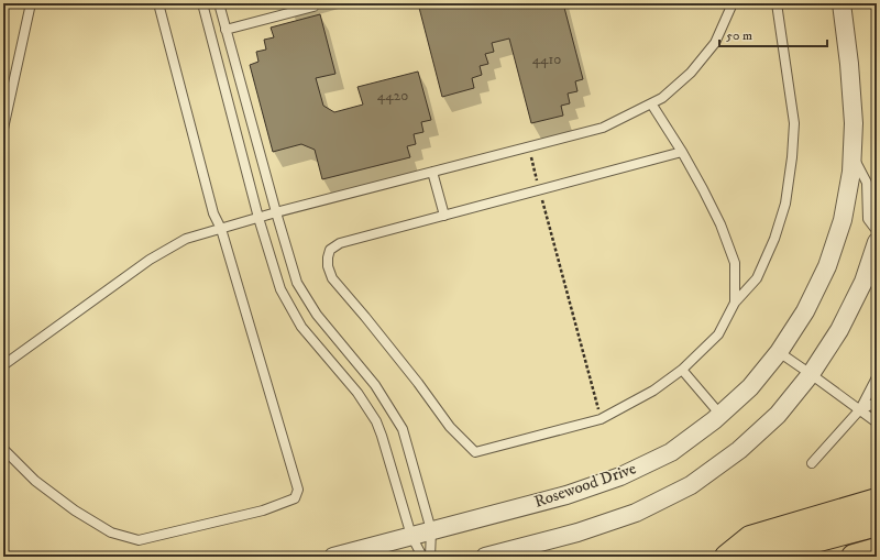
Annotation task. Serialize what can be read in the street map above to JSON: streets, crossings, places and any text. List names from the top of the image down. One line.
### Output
{"streets":{"street":["Rosewood Drive"]},"house_numbers":["4410","4420"],"scale_bar":"50 m"}
